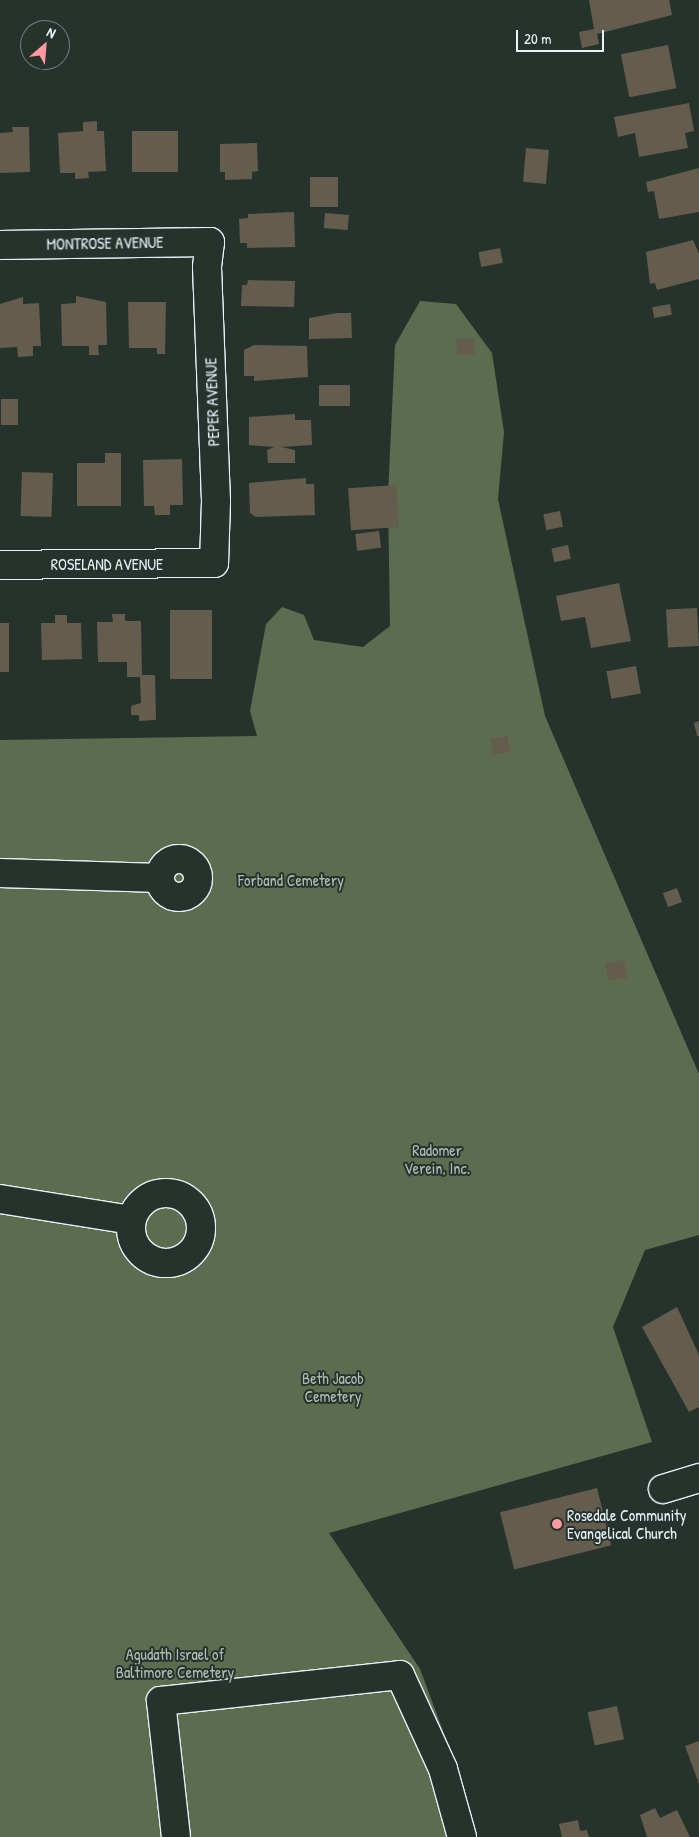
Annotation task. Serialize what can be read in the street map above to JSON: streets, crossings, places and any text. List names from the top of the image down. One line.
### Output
{"streets":{"street":["MONTROSE AVENUE","PEPER AVENUE","ROSELAND AVENUE"]},"crossings":[["MONTROSE AVENUE","PEPER AVENUE"],["PEPER AVENUE","ROSELAND AVENUE"]],"parks":["Forband Cemetery","Radomer Verein, Inc.","Beth Jacob Cemetery","Agudath Israel of Baltimore Cemetery"],"places":["Rosedale Community Evangelical Church"],"scale_bar":"20 m","north":"top right"}
